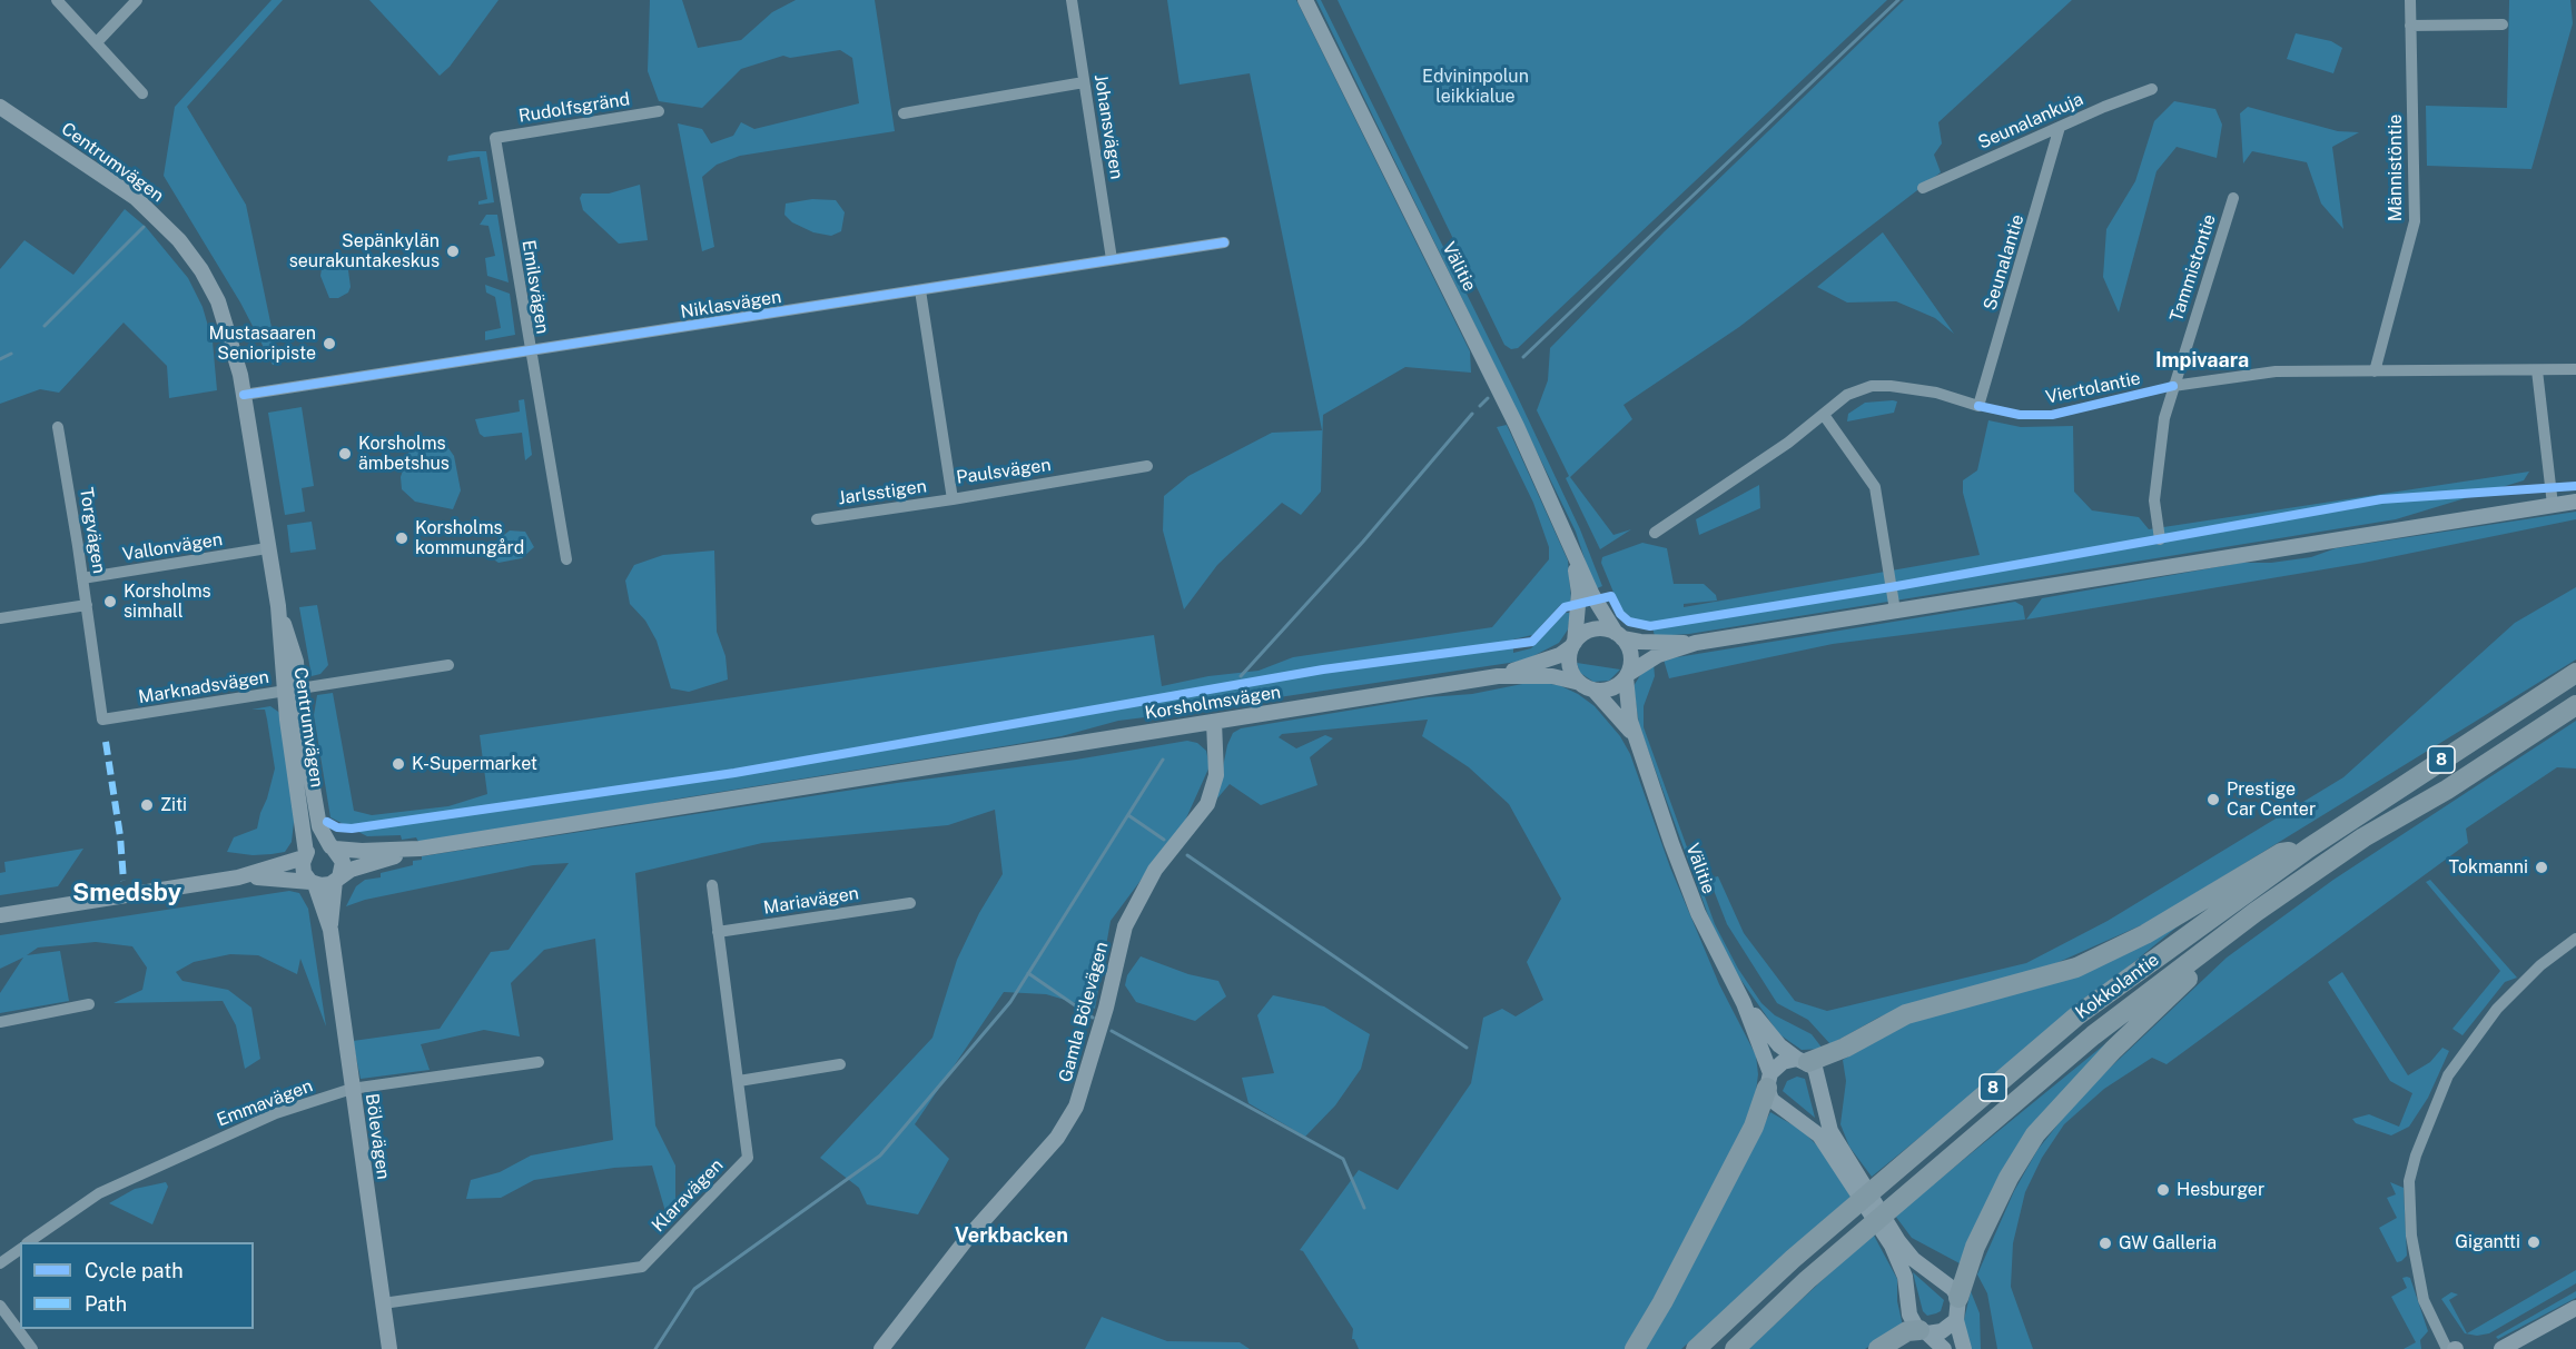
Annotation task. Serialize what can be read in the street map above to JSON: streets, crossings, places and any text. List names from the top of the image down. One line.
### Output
{"streets":{"highway":["8","Kokkolantie"],"main road":["Centrumvägen","Välitie","Korsholmsvägen","Gamla Bölevägen","Bölevägen"],"street":["Rudolfsgränd","Seunalankuja","Johansvägen","Männistöntie","Seunalantie","Tammistontie","Emilsvägen","Niklasvägen","Paulsvägen","Jarlsstigen","Torgvägen","Vallonvägen","Marknadsvägen","Mariavägen","Emmavägen","Klaravägen"],"cycle path":["Viertolantie"]},"crossings":[["Rudolfsgränd","Emilsvägen"],["Seunalankuja","Seunalantie"],["Johansvägen","Niklasvägen"],["Centrumvägen","Niklasvägen"],["Centrumvägen","Vallonvägen"],["Centrumvägen","Marknadsvägen"],["Centrumvägen","Korsholmsvägen"],["Centrumvägen","Bölevägen"],["Välitie","Korsholmsvägen"],["Emilsvägen","Niklasvägen"],["Niklasvägen","Paulsvägen"],["Paulsvägen","Jarlsstigen"],["Torgvägen","Vallonvägen"],["Torgvägen","Marknadsvägen"],["Korsholmsvägen","Gamla Bölevägen"],["Korsholmsvägen","Bölevägen"],["Mariavägen","Klaravägen"],["Emmavägen","Bölevägen"],["Bölevägen","Klaravägen"]],"districts":["Impivaara","Smedsby","Verkbacken"],"parks":["Edvininpolun leikkialue"],"places":["Sepänkylän seurakuntakeskus","Mustasaaren Senioripiste","Korsholms ämbetshus","Korsholms kommungård","Korsholms simhall","K-Supermarket","Prestige Car Center","Ziti","Tokmanni","Hesburger","Gigantti","GW Galleria"],"legend":["Cycle path","Path"]}
